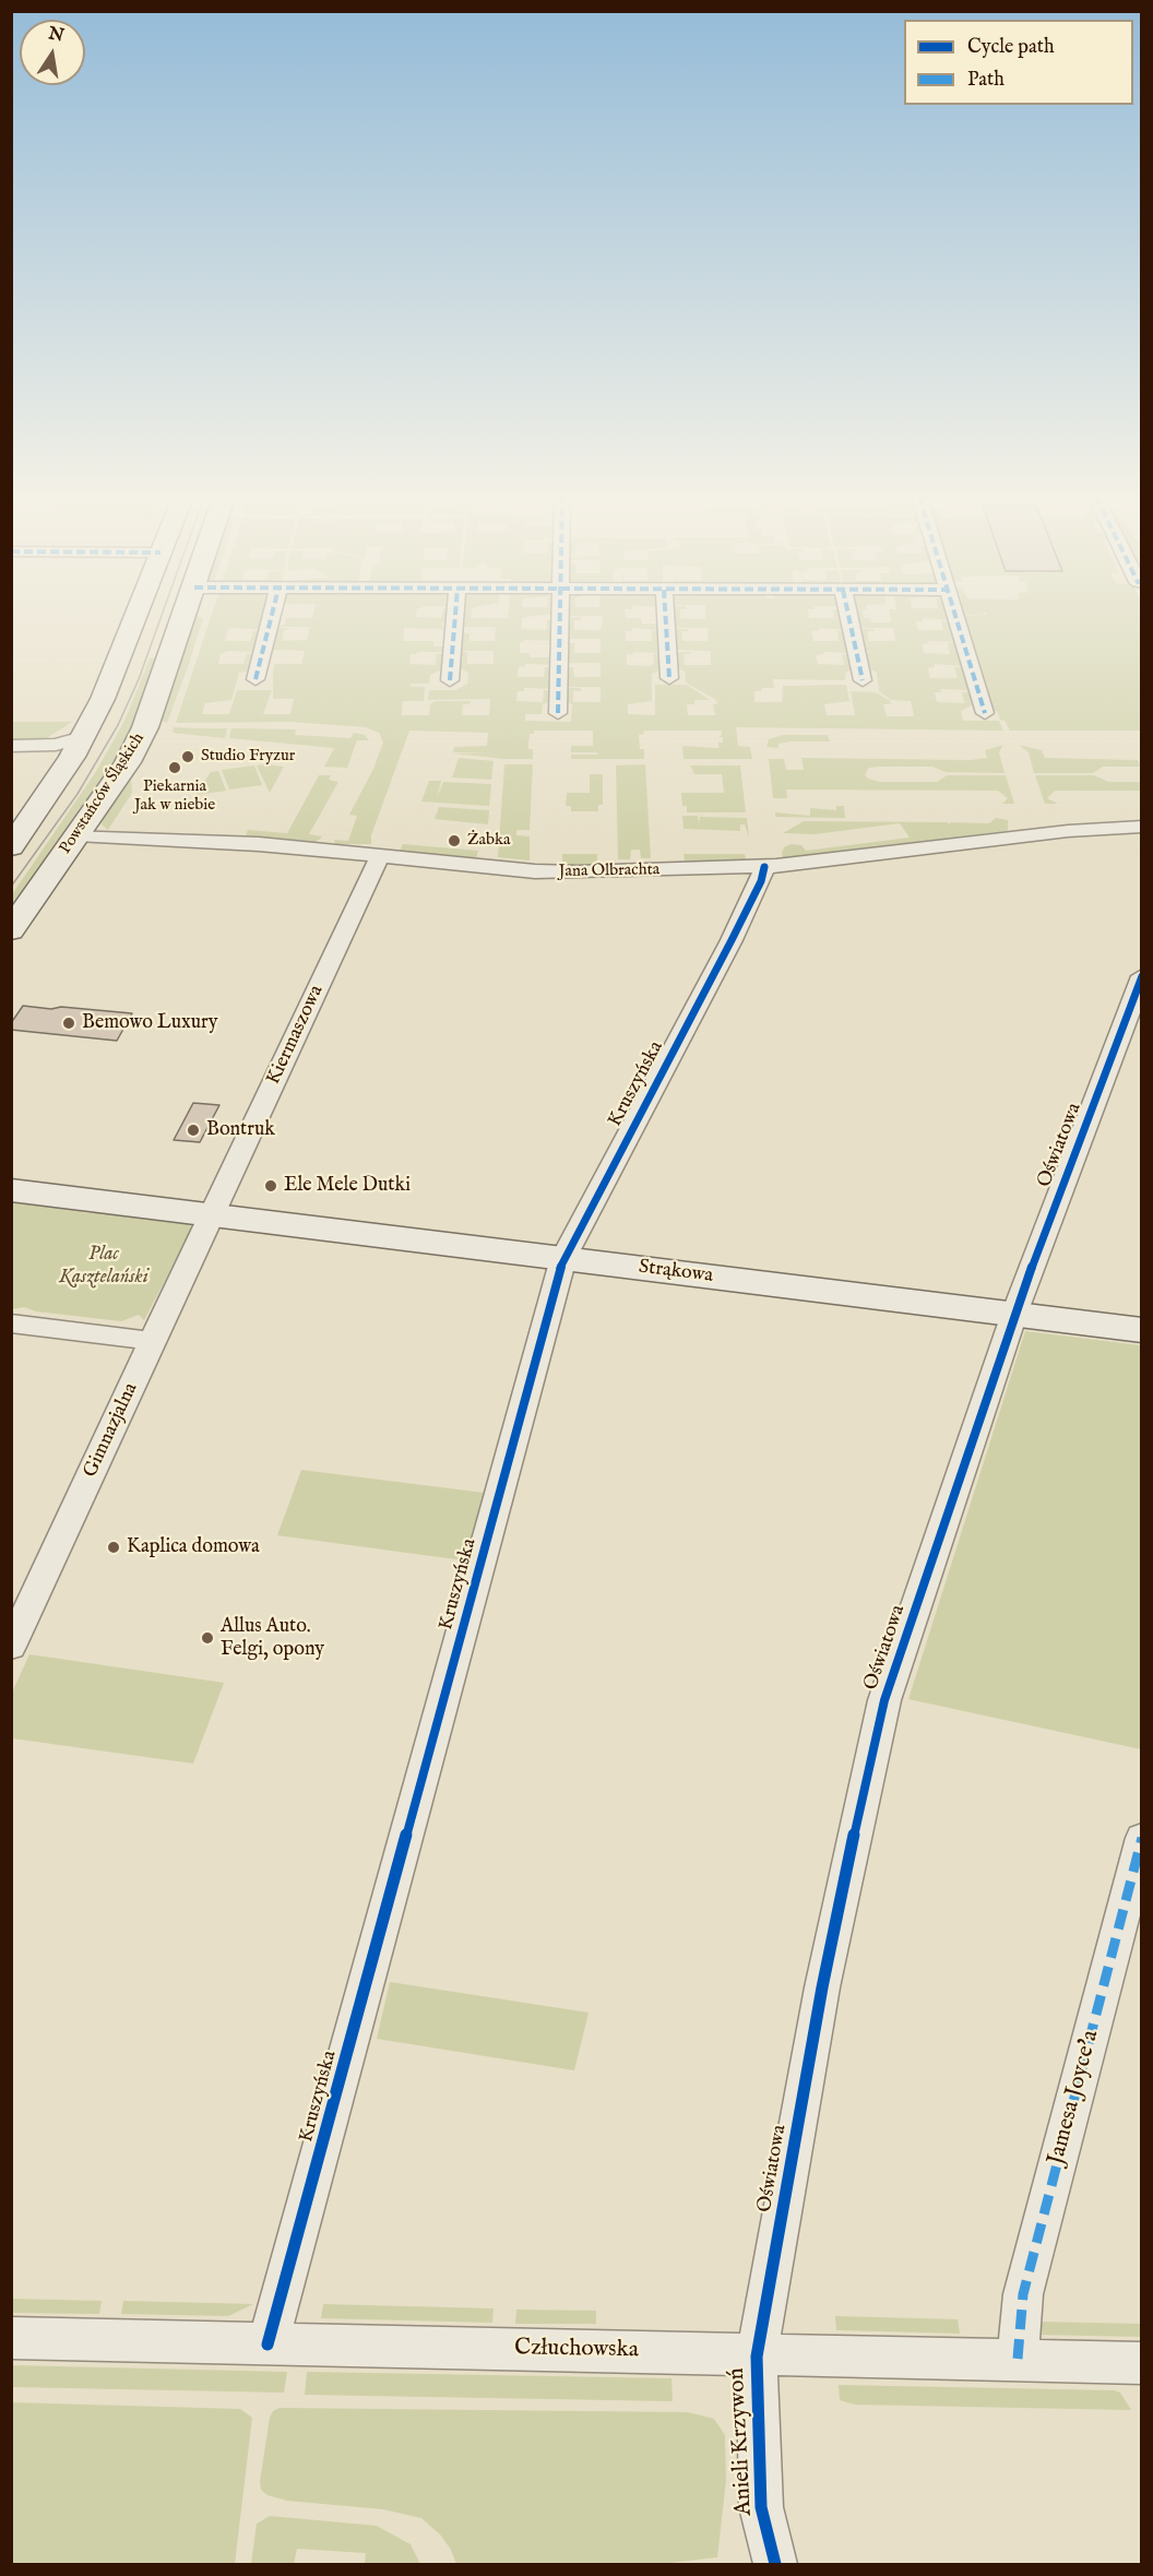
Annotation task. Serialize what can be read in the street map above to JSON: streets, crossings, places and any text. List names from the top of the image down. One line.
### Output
{"streets":{"main road":["Powstańców Śląskich","Strąkowa"],"street":["Jana Olbrachta","Kiermaszowa","Kruszyńska","Oświatowa","Gimnazjalna","Jamesa Joyce'a","Człuchowska","Anieli Krzywoń"]},"crossings":[["Powstańców Śląskich","Jana Olbrachta"],["Jana Olbrachta","Kiermaszowa"],["Jana Olbrachta","Kruszyńska"],["Kiermaszowa","Strąkowa"],["Kiermaszowa","Gimnazjalna"],["Kruszyńska","Strąkowa"],["Kruszyńska","Człuchowska"],["Oświatowa","Strąkowa"],["Oświatowa","Człuchowska"],["Oświatowa","Anieli Krzywoń"],["Strąkowa","Gimnazjalna"],["Jamesa Joyce'a","Człuchowska"],["Człuchowska","Anieli Krzywoń"]],"parks":["Plac Kasztelański"],"places":["Studio Fryzur","Piekarnia Jak w niebie","Żabka","Bemowo Luxury","Bontruk","Ele Mele Dutki","Kaplica domowa","Allus Auto. Felgi, opony"],"legend":["Cycle path","Path"],"north":"top"}
